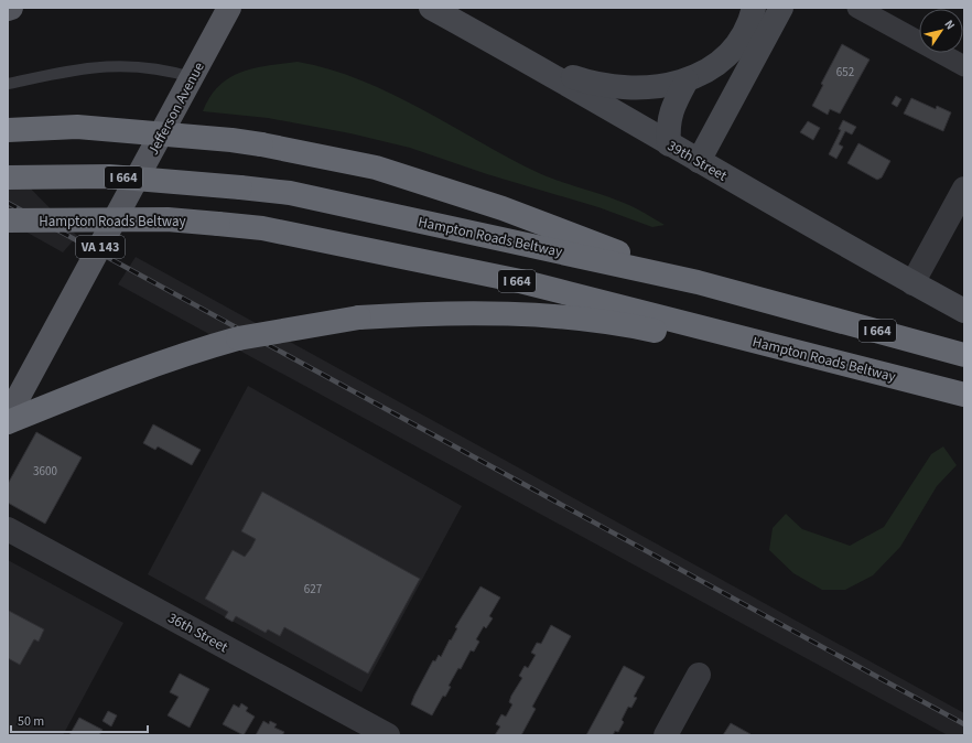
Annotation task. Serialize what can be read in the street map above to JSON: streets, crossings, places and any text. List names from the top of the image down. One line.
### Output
{"streets":{"highway":["I 664","Hampton Roads Beltway"],"main road":["Jefferson Avenue","39th Street","VA 143"],"street":["36th Street"]},"house_numbers":["652","3600","627"],"scale_bar":"50 m","north":"top right"}
